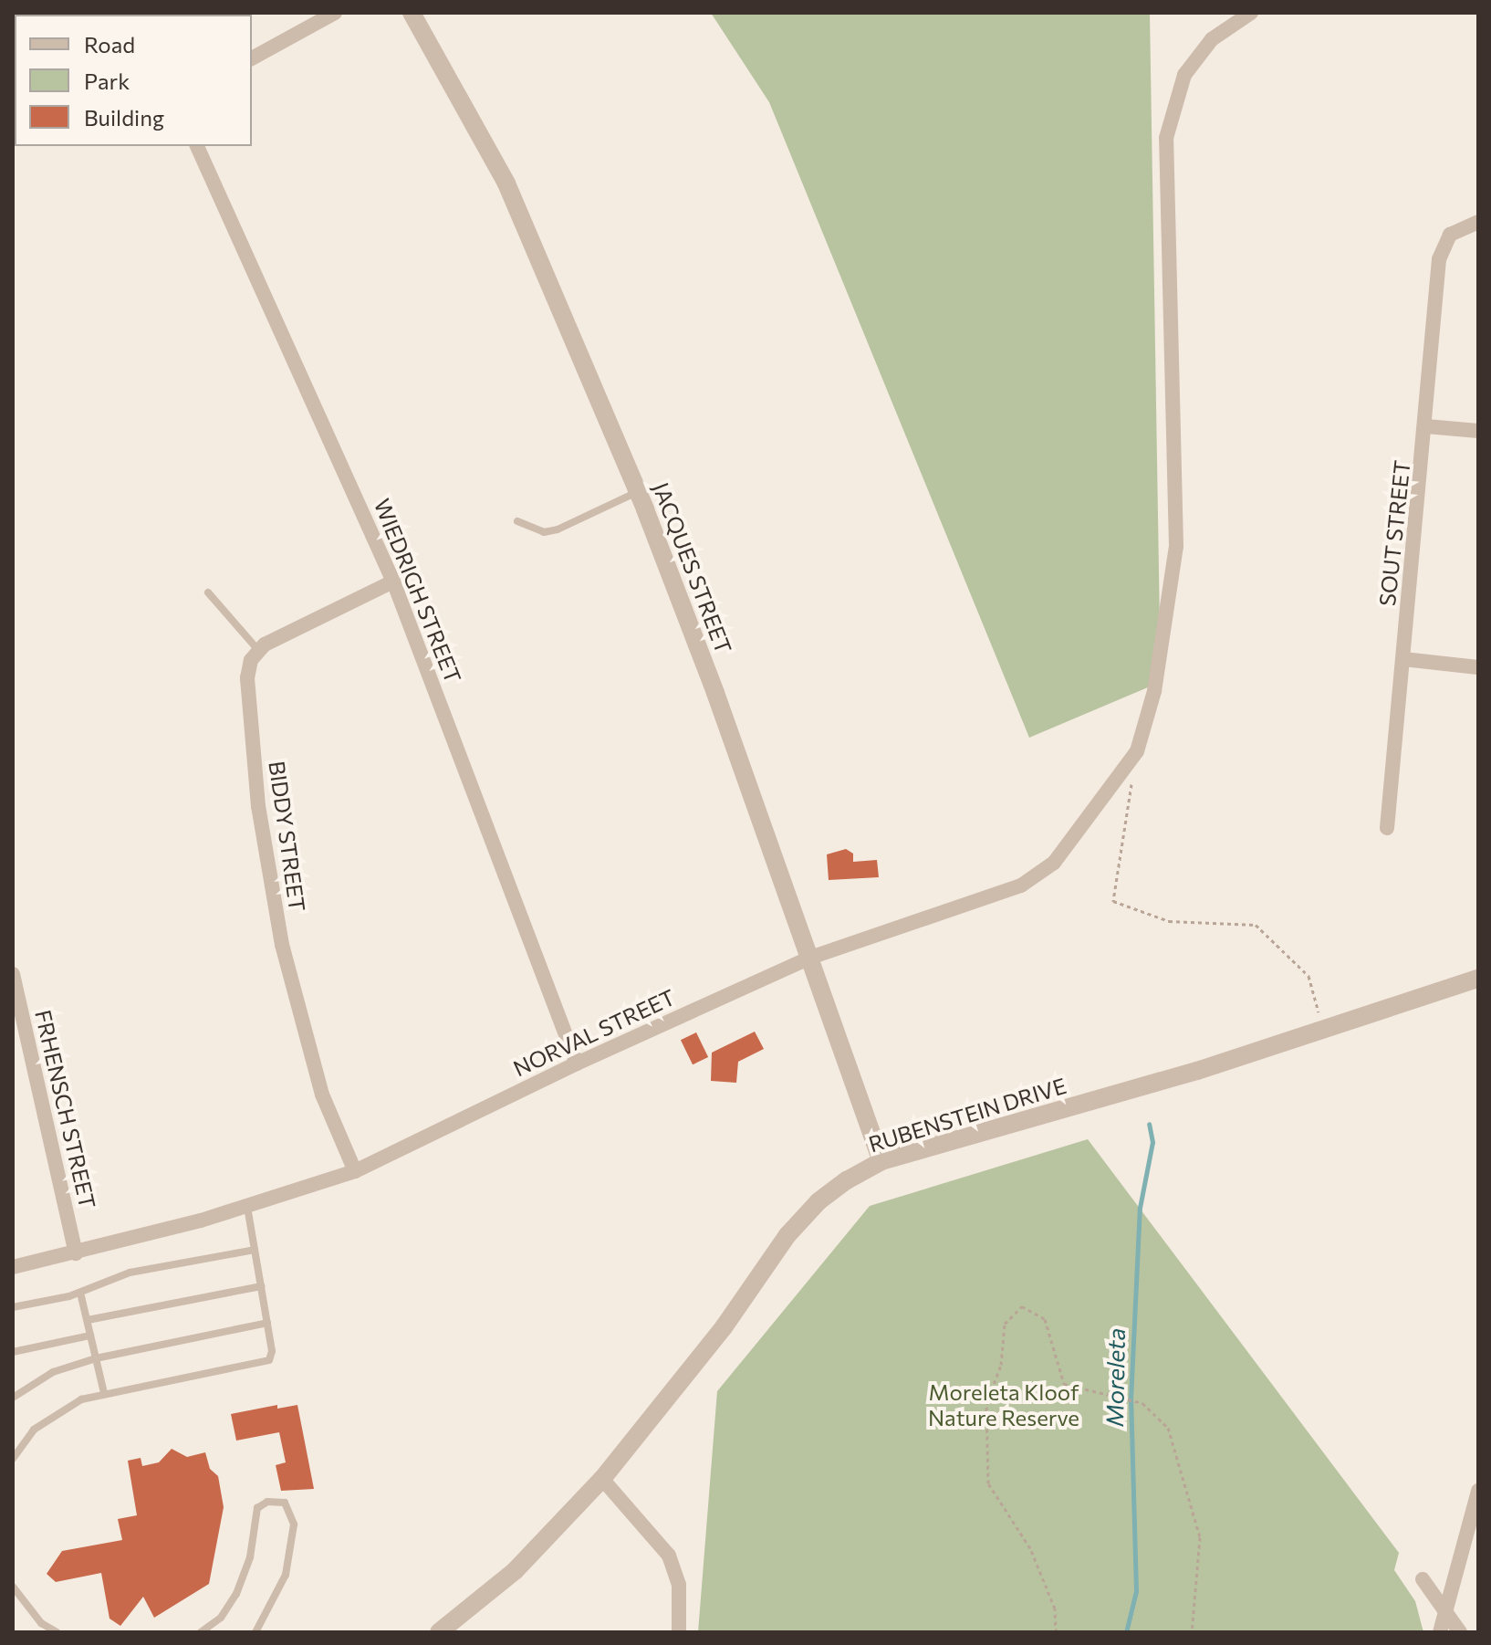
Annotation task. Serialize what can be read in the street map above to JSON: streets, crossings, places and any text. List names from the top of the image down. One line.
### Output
{"streets":{"street":["SOUT STREET","JACQUES STREET","WIEDRIGH STREET","BIDDY STREET","NORVAL STREET","FRHENSCH STREET","RUBENSTEIN DRIVE"]},"crossings":[["JACQUES STREET","NORVAL STREET"],["JACQUES STREET","RUBENSTEIN DRIVE"],["WIEDRIGH STREET","NORVAL STREET"],["BIDDY STREET","NORVAL STREET"],["NORVAL STREET","FRHENSCH STREET"]],"water":["Moreleta"],"parks":["Moreleta Kloof Nature Reserve"],"legend":["Road","Park","Building"]}
